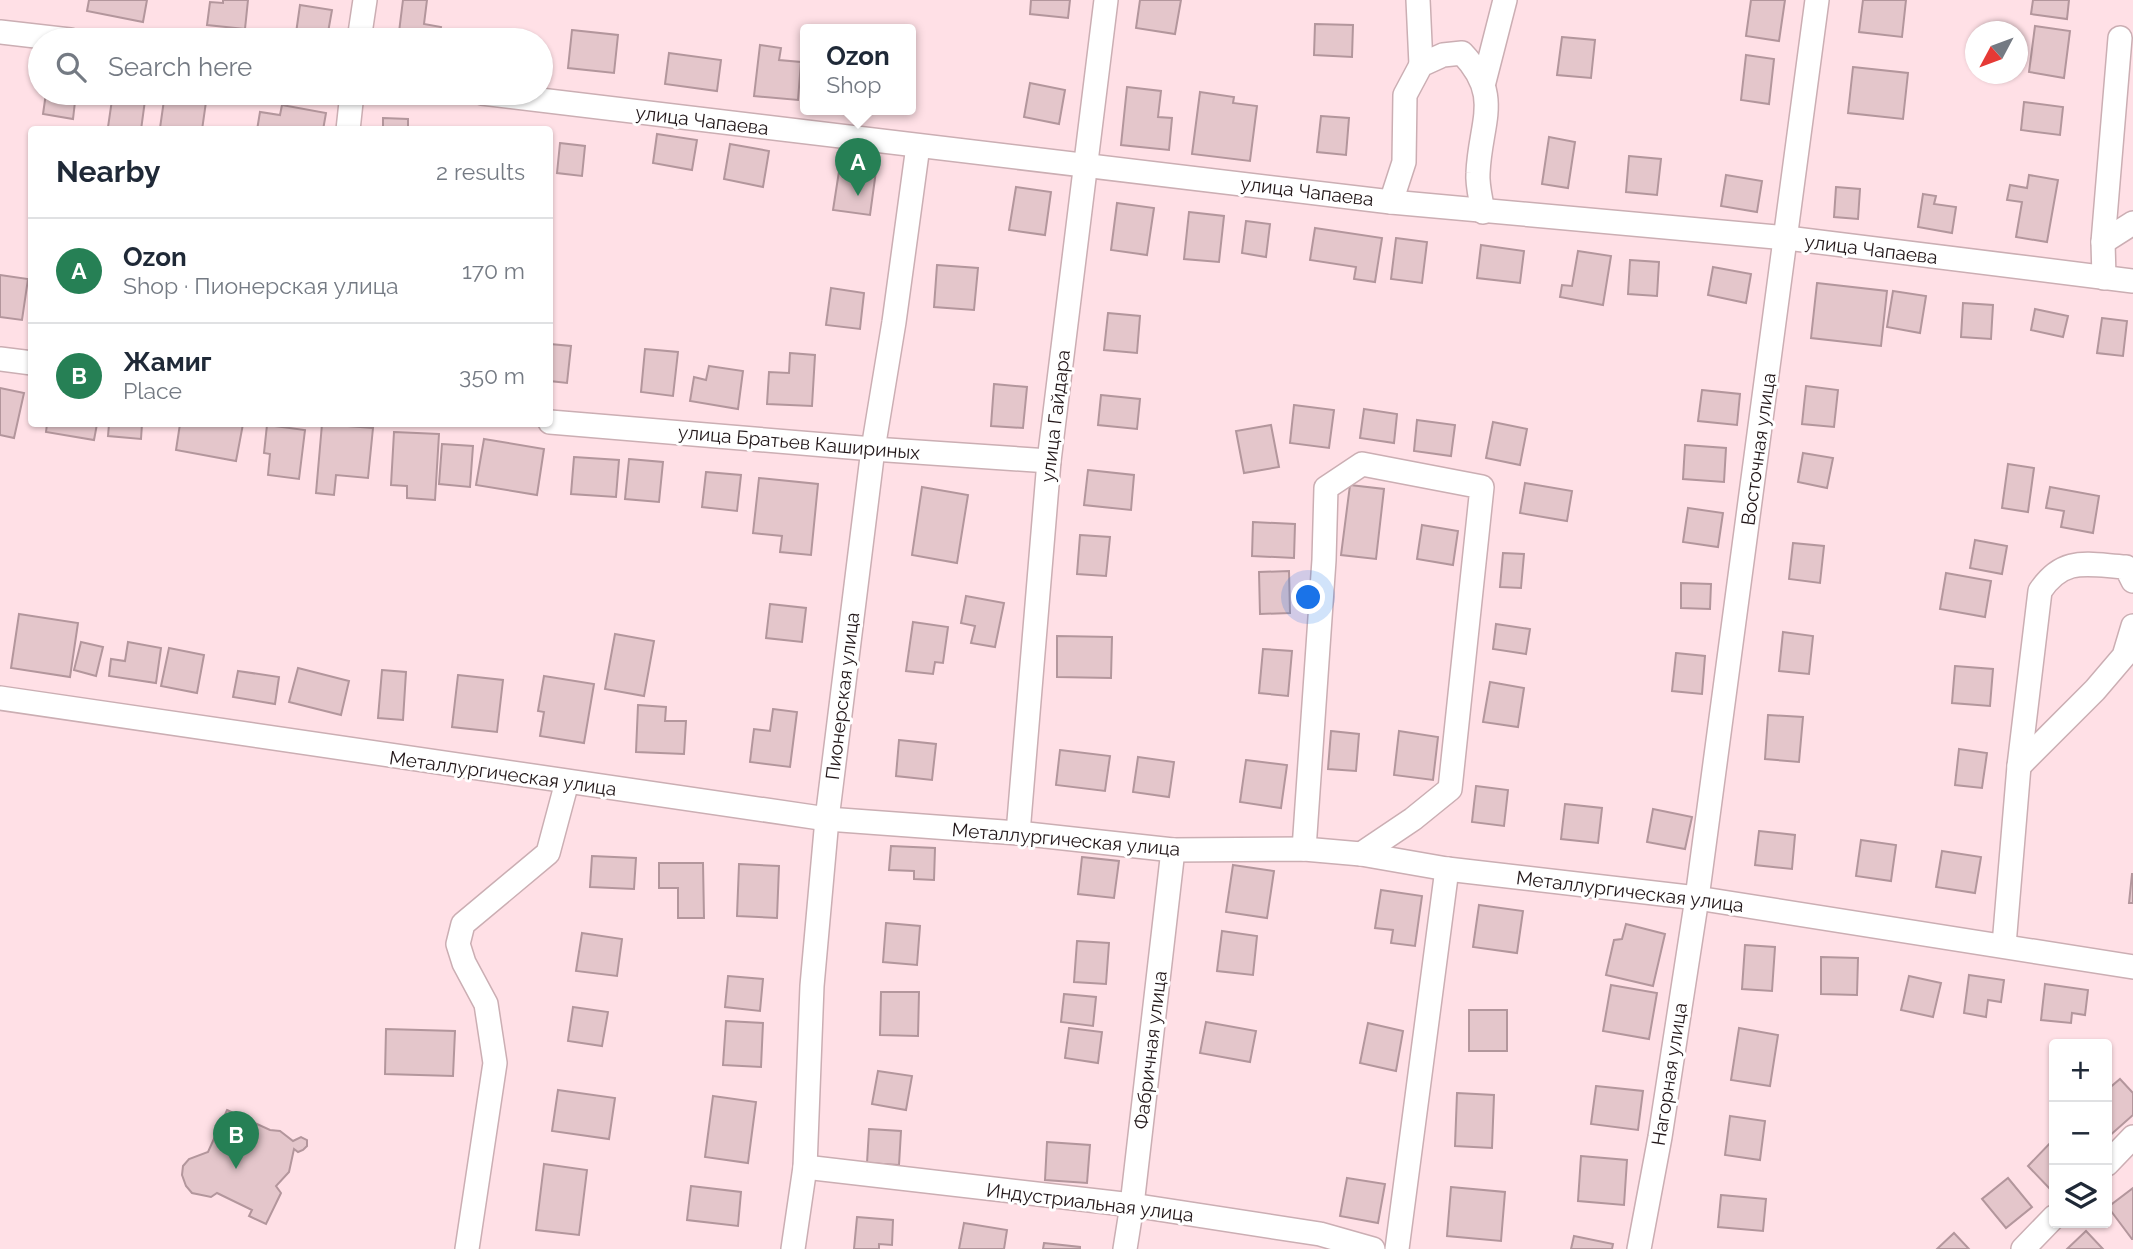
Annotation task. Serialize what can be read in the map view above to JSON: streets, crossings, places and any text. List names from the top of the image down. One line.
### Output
{"streets":{"street":["улица Чапаева","улица Гайдара","улица Братьев Кашириных","Восточная улица","Пионерская улица","Металлургическая улица","Фабричная улица","Нагорная улица","Индустриальная улица"]},"crossings":[["улица Чапаева","улица Гайдара"],["улица Чапаева","Восточная улица"],["улица Чапаева","Пионерская улица"],["улица Гайдара","улица Братьев Кашириных"],["улица Гайдара","Металлургическая улица"],["улица Братьев Кашириных","Пионерская улица"],["Восточная улица","Металлургическая улица"],["Восточная улица","Нагорная улица"],["Пионерская улица","Металлургическая улица"],["Пионерская улица","Индустриальная улица"],["Металлургическая улица","Фабричная улица"],["Металлургическая улица","Нагорная улица"],["Фабричная улица","Индустриальная улица"]],"north":"bottom left","page":{"popup":["Ozon","Shop"],"search":"Search here","heading":["Nearby","2 results"],"pins":["A","B"],"list":[{"mark":"A","name":"Ozon","note":"Shop · Пионерская улица","value":"170 m"},{"mark":"B","name":"Жамиг","note":"Place","value":"350 m"}],"map_buttons":["+","−"]}}
